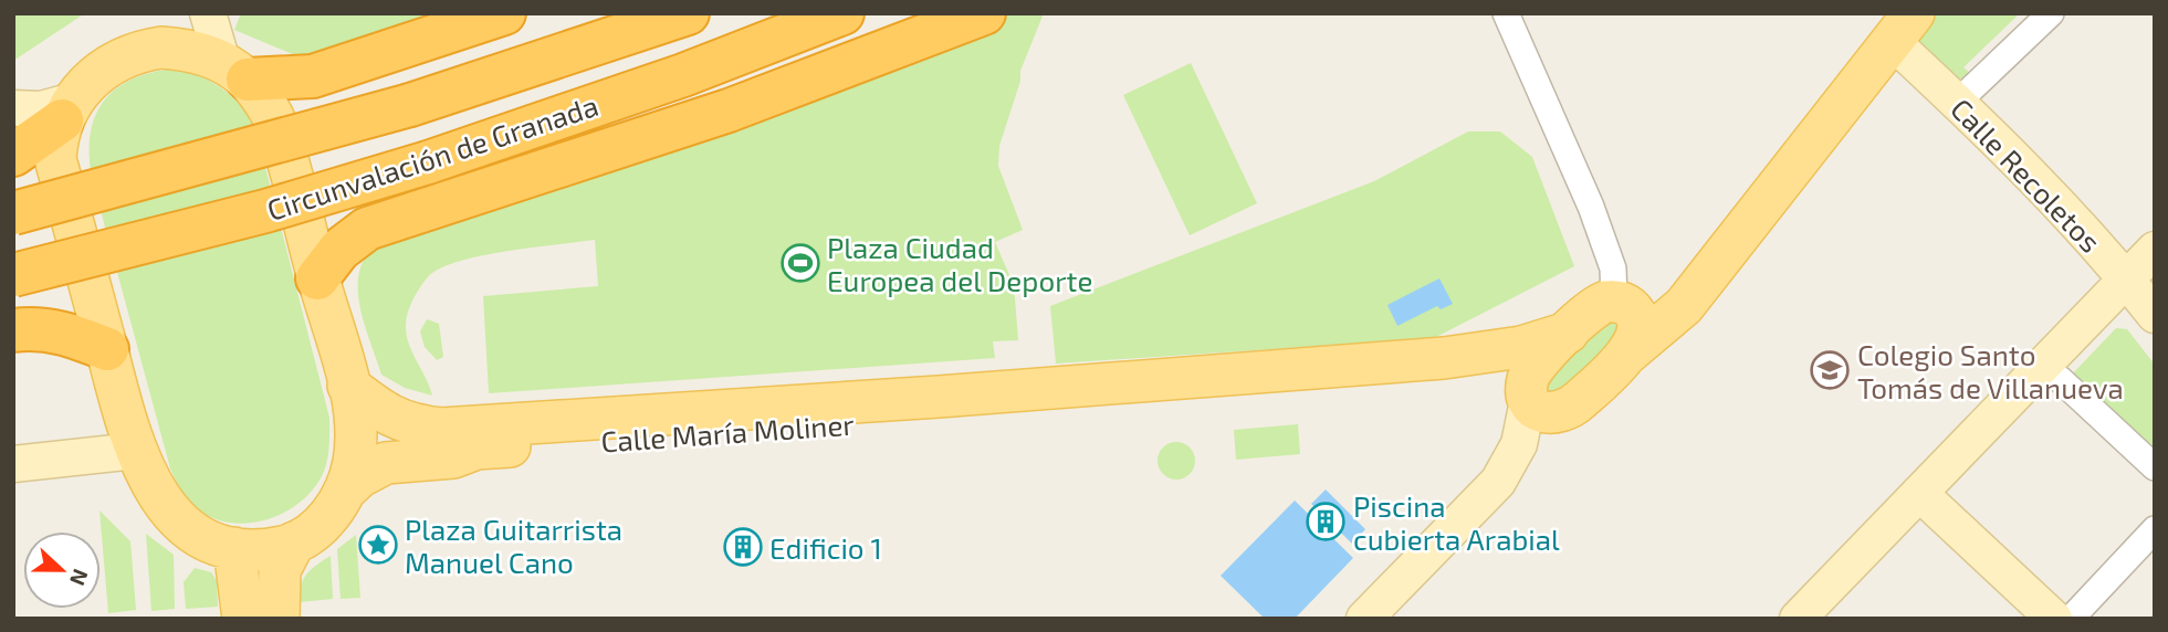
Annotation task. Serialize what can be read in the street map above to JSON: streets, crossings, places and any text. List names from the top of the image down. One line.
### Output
{"streets":{"highway":["Circunvalación de Granada"],"main road":["Calle Recoletos","Calle María Moliner"]},"crossings":[["Calle Recoletos","Calle María Moliner"]],"places":{"sports":["Plaza Ciudad Europea del Deporte"],"school or university":["Colegio Santo Tomás de Villanueva"],"building":["Piscina cubierta Arabial","Edificio 1"],"place":["Plaza Guitarrista Manuel Cano"]},"north":"right"}
